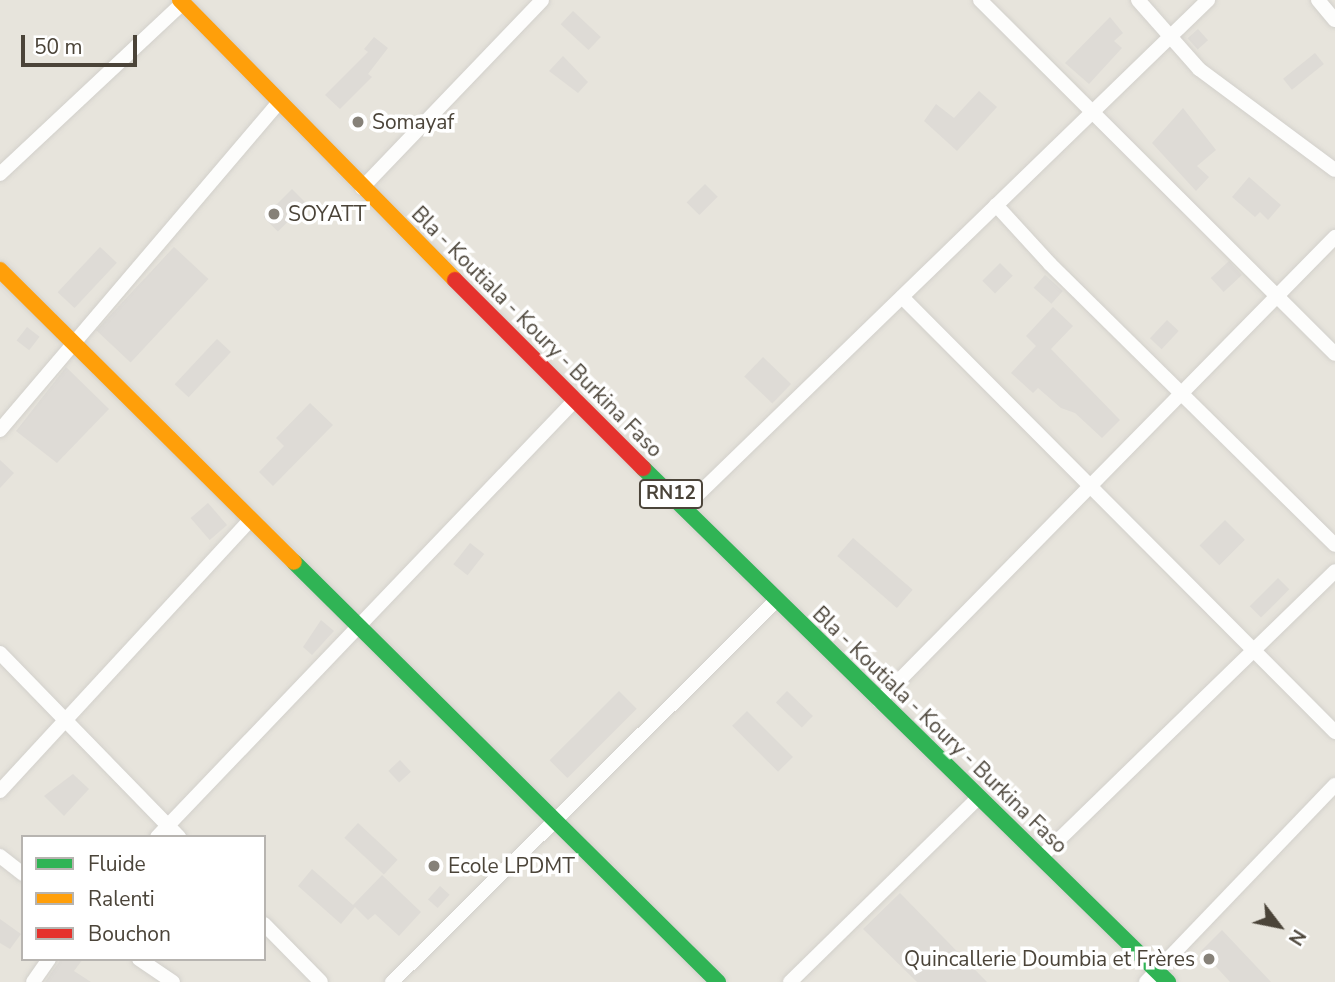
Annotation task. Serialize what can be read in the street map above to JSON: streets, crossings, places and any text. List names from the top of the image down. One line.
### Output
{"streets":{"main road":["Bla - Koutiala - Koury - Burkina Faso","RN12"]},"places":["Somayaf","SOYATT","Ecole LPDMT","Quincallerie Doumbia et Frères"],"legend":["Fluide","Ralenti","Bouchon"],"scale_bar":"50 m","north":"bottom right"}
